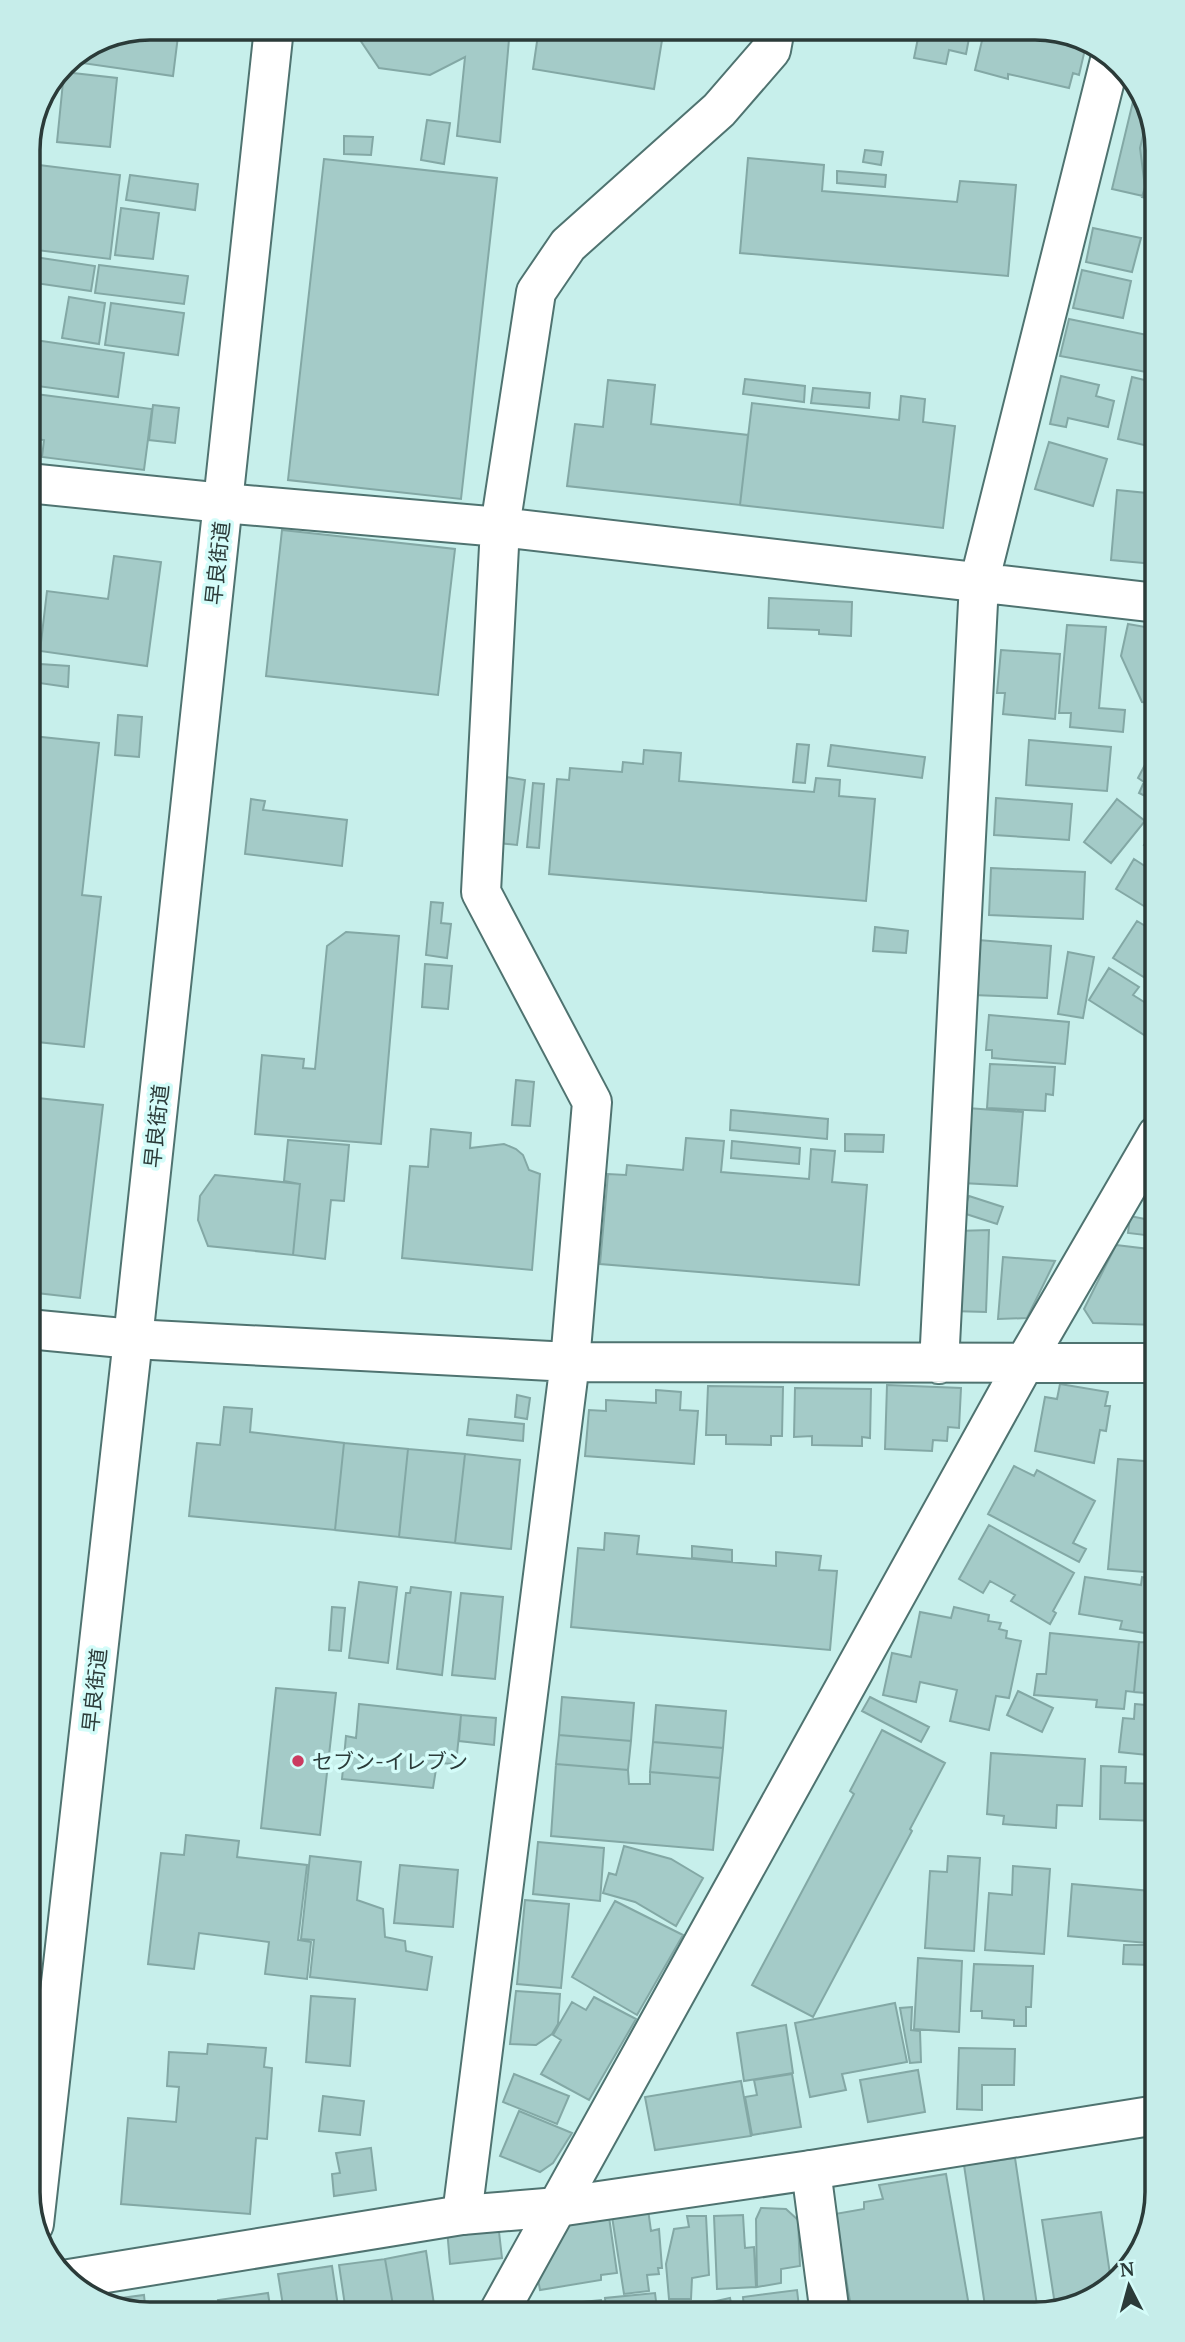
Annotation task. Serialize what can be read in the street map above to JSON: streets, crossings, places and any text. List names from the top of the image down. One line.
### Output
{"streets":{"street":["早良街道"]},"places":["セブン-イレブン"],"north":"top"}
